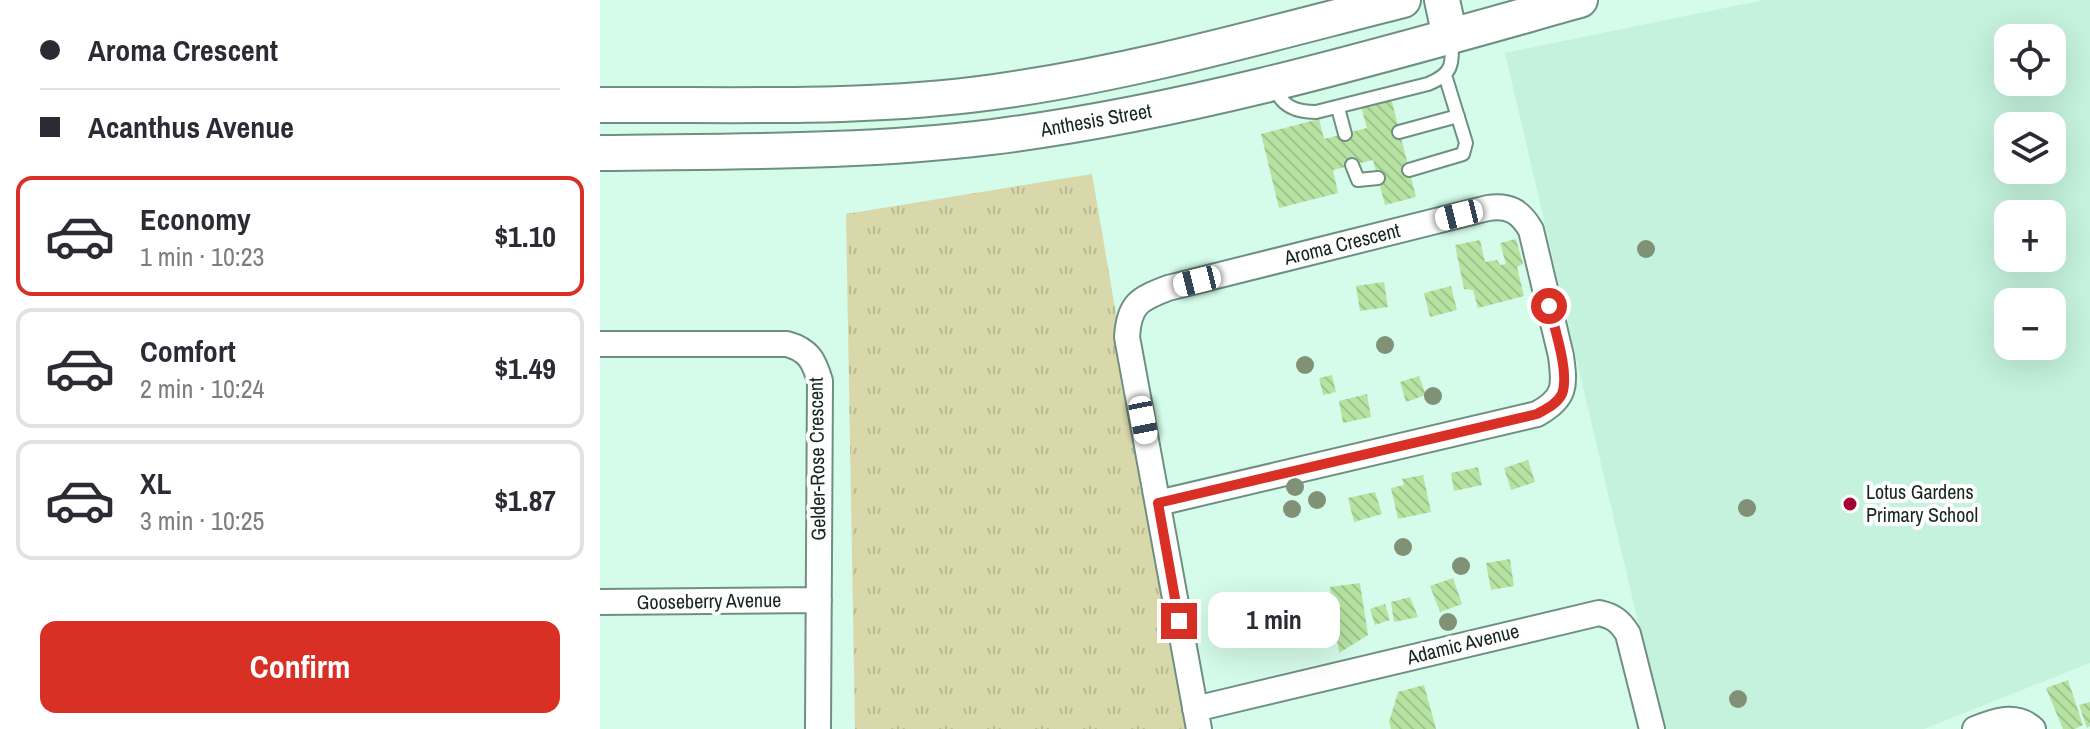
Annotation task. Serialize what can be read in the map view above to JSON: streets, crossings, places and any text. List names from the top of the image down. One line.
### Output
{"streets":{"street":["Anthesis Street","Aroma Crescent","Gelder-Rose Crescent","Gooseberry Avenue","Adamic Avenue"]},"crossings":[["Gelder-Rose Crescent","Gooseberry Avenue"]],"places":["Lotus Gardens Primary School"],"page":{"banner":["Aroma Crescent","Acanthus Avenue"],"map_buttons":["+","−"],"list":[{"name":"Economy","note":"1 min · 10:23","value":"$1.10"},{"name":"Comfort","note":"2 min · 10:24","value":"$1.49"},{"name":"XL","note":"3 min · 10:25","value":"$1.87"}],"bubble":"1 min","buttons":"Confirm"}}
